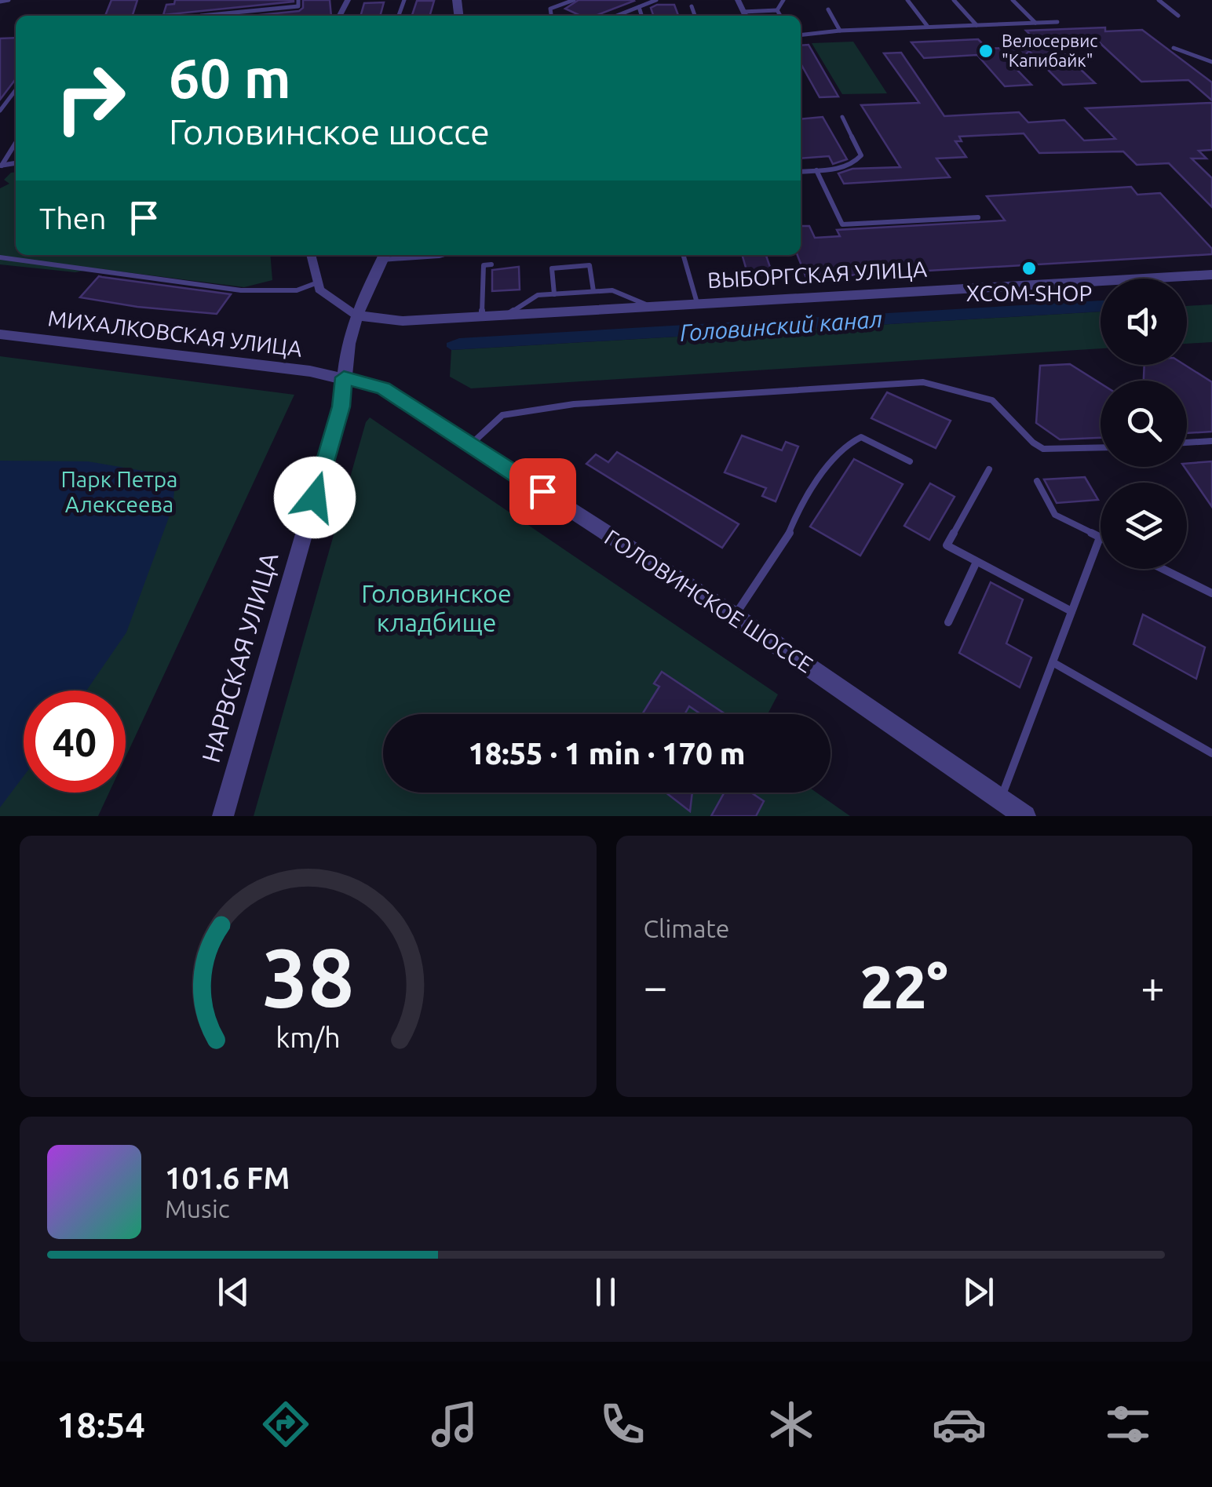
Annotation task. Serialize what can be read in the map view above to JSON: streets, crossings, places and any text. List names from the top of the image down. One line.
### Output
{"streets":{"street":["ВЫБОРГСКАЯ УЛИЦА","МИХАЛКОВСКАЯ УЛИЦА","ГОЛОВИНСКОЕ ШОССЕ","НАРВСКАЯ УЛИЦА"]},"crossings":[["ВЫБОРГСКАЯ УЛИЦА","НАРВСКАЯ УЛИЦА"],["МИХАЛКОВСКАЯ УЛИЦА","ГОЛОВИНСКОЕ ШОССЕ"],["МИХАЛКОВСКАЯ УЛИЦА","НАРВСКАЯ УЛИЦА"],["ГОЛОВИНСКОЕ ШОССЕ","НАРВСКАЯ УЛИЦА"]],"water":["Головинский канал"],"parks":["Парк Петра Алексеева","Головинское кладбище"],"places":["Велосервис \"Капибайк\"","XCOM-SHOP"],"page":{"turn":["60 m","Головинское шоссе"],"then":"Then","limit":"40","trip":"18:55 · 1 min · 170 m","tile":"Climate","heat":["−","22°","+"],"song":["101.6 FM","Music"],"tabs":"18:54","gauge":["38","km/h"]}}
